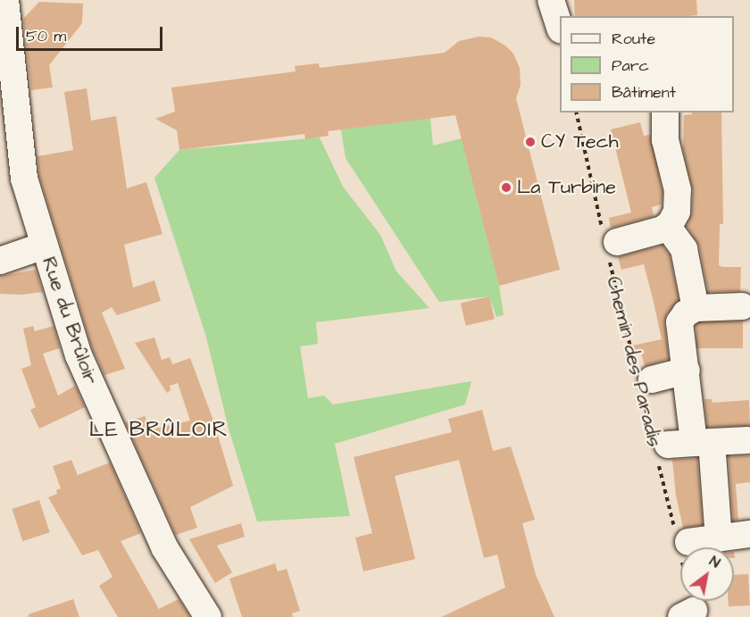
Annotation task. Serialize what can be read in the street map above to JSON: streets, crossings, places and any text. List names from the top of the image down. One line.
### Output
{"streets":{"street":["Rue du Brûloir"],"path":["Chemin des Paradis"]},"districts":["LE BRÛLOIR"],"places":["CY Tech","La Turbine"],"legend":["Route","Parc","Bâtiment"],"scale_bar":"50 m","north":"top right"}
